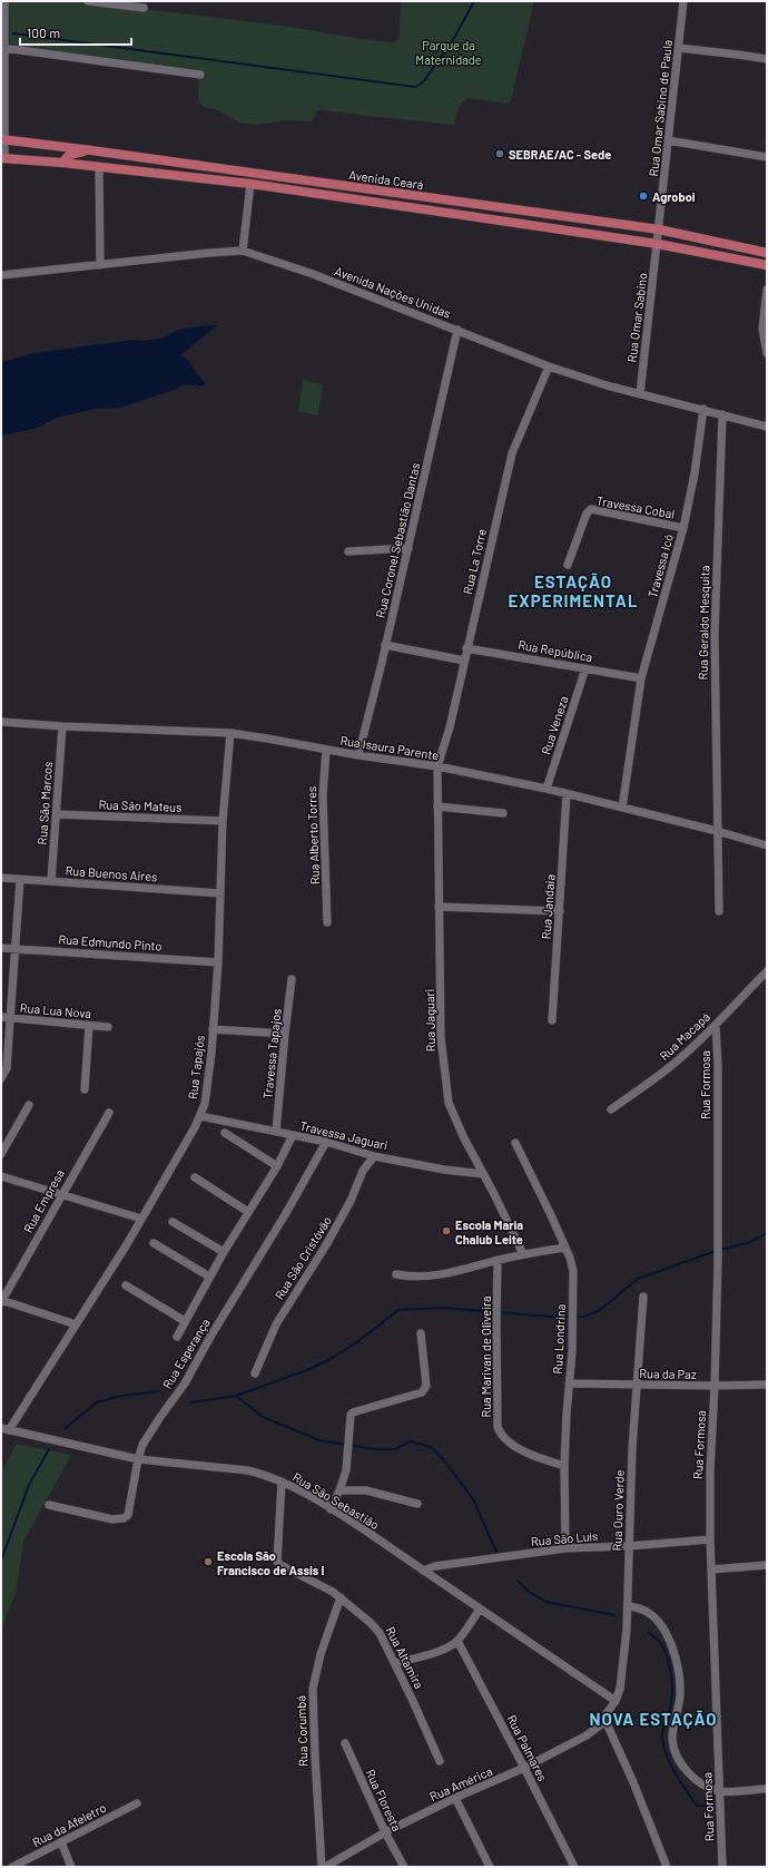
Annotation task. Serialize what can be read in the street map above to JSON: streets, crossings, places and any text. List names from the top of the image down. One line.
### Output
{"streets":{"main road":["Avenida Ceará"],"street":["Rua Omar Sabino de Paula","Avenida Nações Unidas","Rua Omar Sabino","Travessa Cobal","Rua Coronel Sebastião Dantas","Rua La Torre","Travessa Icó","Rua Geraldo Mesquita","Rua República","Rua Veneza","Rua Isaura Parente","Rua São Marcos","Rua São Mateus","Rua Alberto Torres","Rua Buenos Aires","Rua Jandaia","Rua Edmundo Pinto","Rua Lua Nova","Rua Jaguari","Rua Macapá","Travessa Tapajos","Rua Tapajós","Rua Formosa","Travessa Jaguari","Rua Empresa","Rua São Cristóvão","Rua Londrina","Rua Esperança","Rua Marivan de Oliveira","Rua da Paz","Rua São Sebastião","Rua Ouro Verde","Rua São Luís","Rua Altamira","Rua Corumbá","Rua Palmares","Rua América","Rua Floresta","Rua da Afeletro"]},"crossings":[["Rua Omar Sabino de Paula","Avenida Ceará"],["Rua Omar Sabino de Paula","Rua Omar Sabino"],["Avenida Ceará","Rua Omar Sabino"],["Avenida Nações Unidas","Rua Omar Sabino"],["Avenida Nações Unidas","Rua Coronel Sebastião Dantas"],["Avenida Nações Unidas","Rua La Torre"],["Avenida Nações Unidas","Travessa Icó"],["Avenida Nações Unidas","Rua Geraldo Mesquita"],["Travessa Cobal","Travessa Icó"],["Rua Coronel Sebastião Dantas","Rua Isaura Parente"],["Rua La Torre","Rua República"],["Rua La Torre","Rua Isaura Parente"],["Rua La Torre","Rua Jaguari"],["Travessa Icó","Rua República"],["Travessa Icó","Rua Isaura Parente"],["Rua Geraldo Mesquita","Rua Isaura Parente"],["Rua República","Rua Veneza"],["Rua Veneza","Rua Isaura Parente"],["Rua Isaura Parente","Rua São Marcos"],["Rua Isaura Parente","Rua Alberto Torres"],["Rua Isaura Parente","Rua Jandaia"],["Rua Isaura Parente","Rua Jaguari"],["Rua Isaura Parente","Rua Tapajós"],["Rua São Marcos","Rua São Mateus"],["Rua São Marcos","Rua Buenos Aires"],["Rua São Mateus","Rua Tapajós"],["Rua Buenos Aires","Rua Tapajós"],["Rua Edmundo Pinto","Rua Tapajós"],["Rua Jaguari","Travessa Jaguari"],["Rua Macapá","Rua Formosa"],["Travessa Tapajos","Travessa Jaguari"],["Rua Tapajós","Travessa Jaguari"],["Rua Tapajós","Rua São Sebastião"],["Rua Formosa","Rua da Paz"],["Rua Formosa","Rua São Luís"],["Travessa Jaguari","Rua São Cristóvão"],["Travessa Jaguari","Rua Esperança"],["Rua Londrina","Rua Marivan de Oliveira"],["Rua Londrina","Rua da Paz"],["Rua Londrina","Rua São Luís"],["Rua Esperança","Rua São Sebastião"],["Rua da Paz","Rua Ouro Verde"],["Rua São Sebastião","Rua Ouro Verde"],["Rua São Sebastião","Rua São Luís"],["Rua São Sebastião","Rua Altamira"],["Rua Ouro Verde","Rua São Luís"],["Rua Ouro Verde","Rua América"],["Rua Altamira","Rua Corumbá"],["Rua Corumbá","Rua América"],["Rua Palmares","Rua América"],["Rua América","Rua Floresta"]],"districts":["ESTAÇÃO EXPERIMENTAL","NOVA ESTAÇÃO"],"parks":["Parque da Maternidade"],"places":["SEBRAE/AC - Sede","Agroboi","Escola Maria Chalub Leite","Escola São Francisco de Assis I"],"scale_bar":"100 m"}
